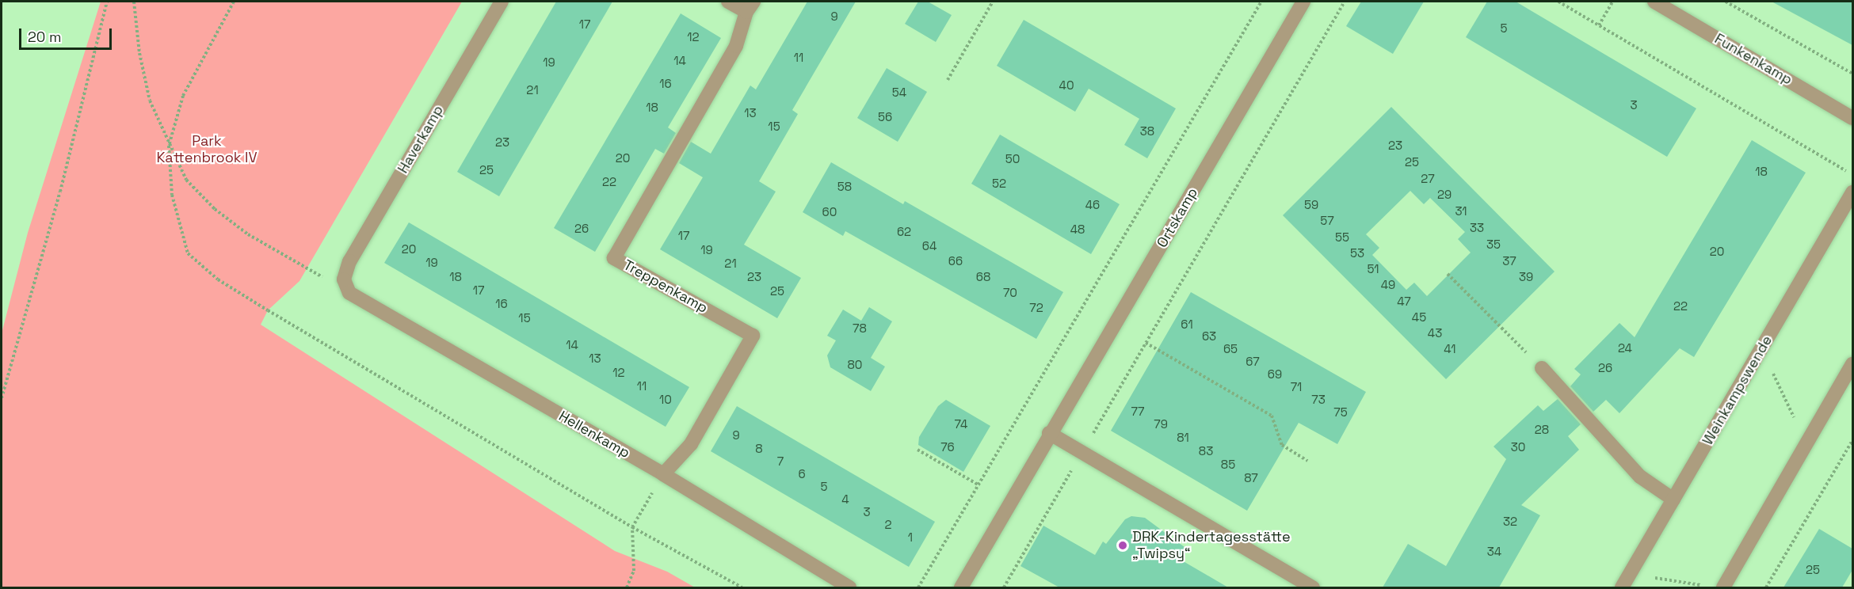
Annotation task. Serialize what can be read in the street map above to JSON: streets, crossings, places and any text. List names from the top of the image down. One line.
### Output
{"streets":{"street":["Funkenkamp","Haverkamp","Ortskamp","Treppenkamp","Weinkampswende","Hellenkamp"]},"crossings":[["Haverkamp","Hellenkamp"],["Treppenkamp","Hellenkamp"]],"parks":["Park Kattenbrook IV"],"places":["DRK-Kindertagesstätte „Twipsy“"],"house_numbers":["9","17","5","12","11","14","19","16","40","21","54","3","18","13","56","15","38","23","23","20","50","25","25","18","27","22","52","58","29","46","59","31","60","57","33","26","48","62","17","55","35","64","20","19","20","53","66","37","19","21","51","18","23","68","39","49","17","25","70","47","16","22","72","45","15","61","78","43","63","14","24","65","41","13","67","80","26","12","69","11","71","10","73","77","75","74","79","28","9","81","76","30","8","83","7","85","6","87","5","4","3","32","2","1","34","25"],"scale_bar":"20 m"}
